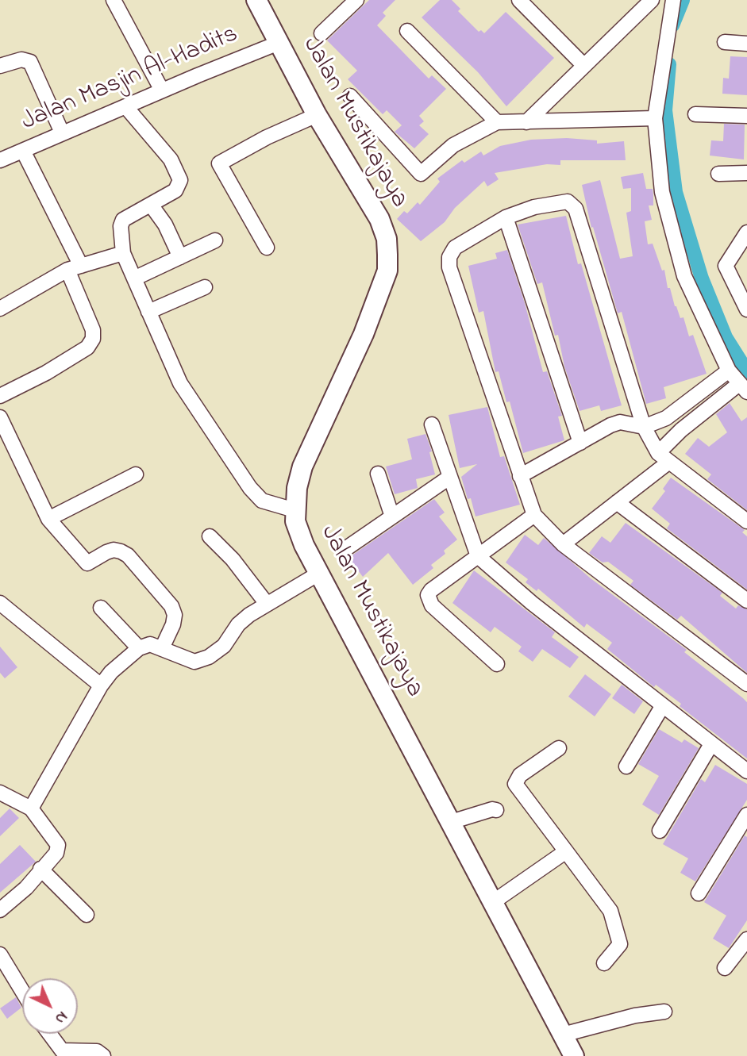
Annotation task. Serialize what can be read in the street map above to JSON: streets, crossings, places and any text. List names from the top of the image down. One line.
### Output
{"streets":{"main road":["Jalan Mustikajaya"],"street":["Jalan Masjin Al-Hadits"]},"crossings":[["Jalan Masjin Al-Hadits","Jalan Mustikajaya"]],"north":"bottom right"}
